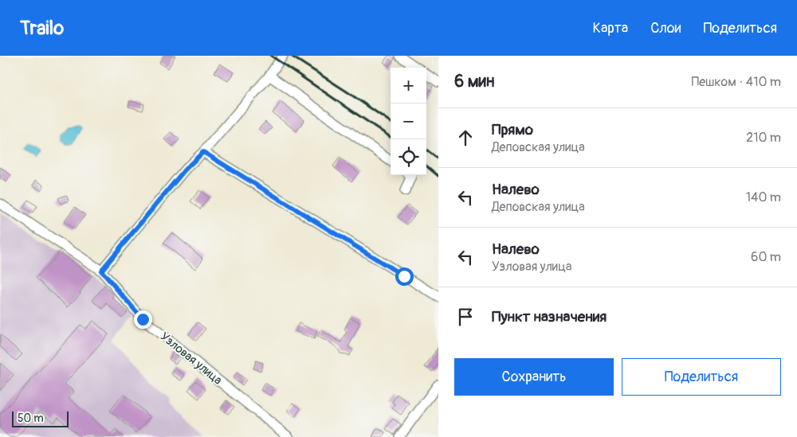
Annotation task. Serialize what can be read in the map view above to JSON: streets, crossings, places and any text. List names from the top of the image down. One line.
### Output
{"streets":{"street":["Узловая улица"]},"scale_bar":"50 m","page":{"header":"Trailo","nav":["Карта","Слои","Поделиться"],"heading":["6 мин","Пешком · 410 m"],"map_buttons":["+","−"],"list":[["Прямо","Деповская улица","210 m"],["Налево","Деповская улица","140 m"],["Налево","Узловая улица","60 m"],"Пункт назначения"],"buttons":["Сохранить","Поделиться"],"scale":"50 m"}}
